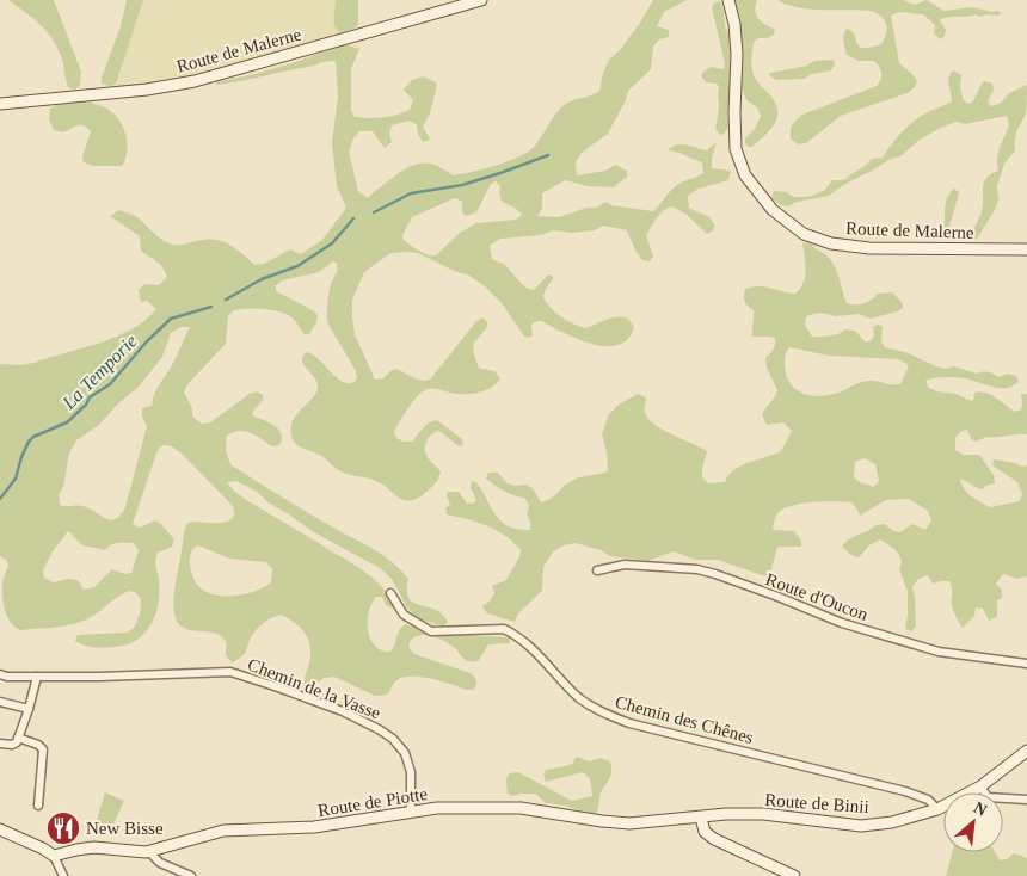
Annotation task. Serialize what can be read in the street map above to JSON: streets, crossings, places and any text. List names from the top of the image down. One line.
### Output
{"streets":{"street":["Route de Malerne","Route d'Oucon","Chemin de la Vasse","Chemin des Chênes","Route de Piotte","Route de Binii"]},"crossings":[["Chemin de la Vasse","Route de Piotte"],["Chemin des Chênes","Route de Binii"],["Route de Piotte","Route de Binii"]],"water":["La Temporie"],"places":{"restaurant":["New Bisse"]},"north":"top right"}
